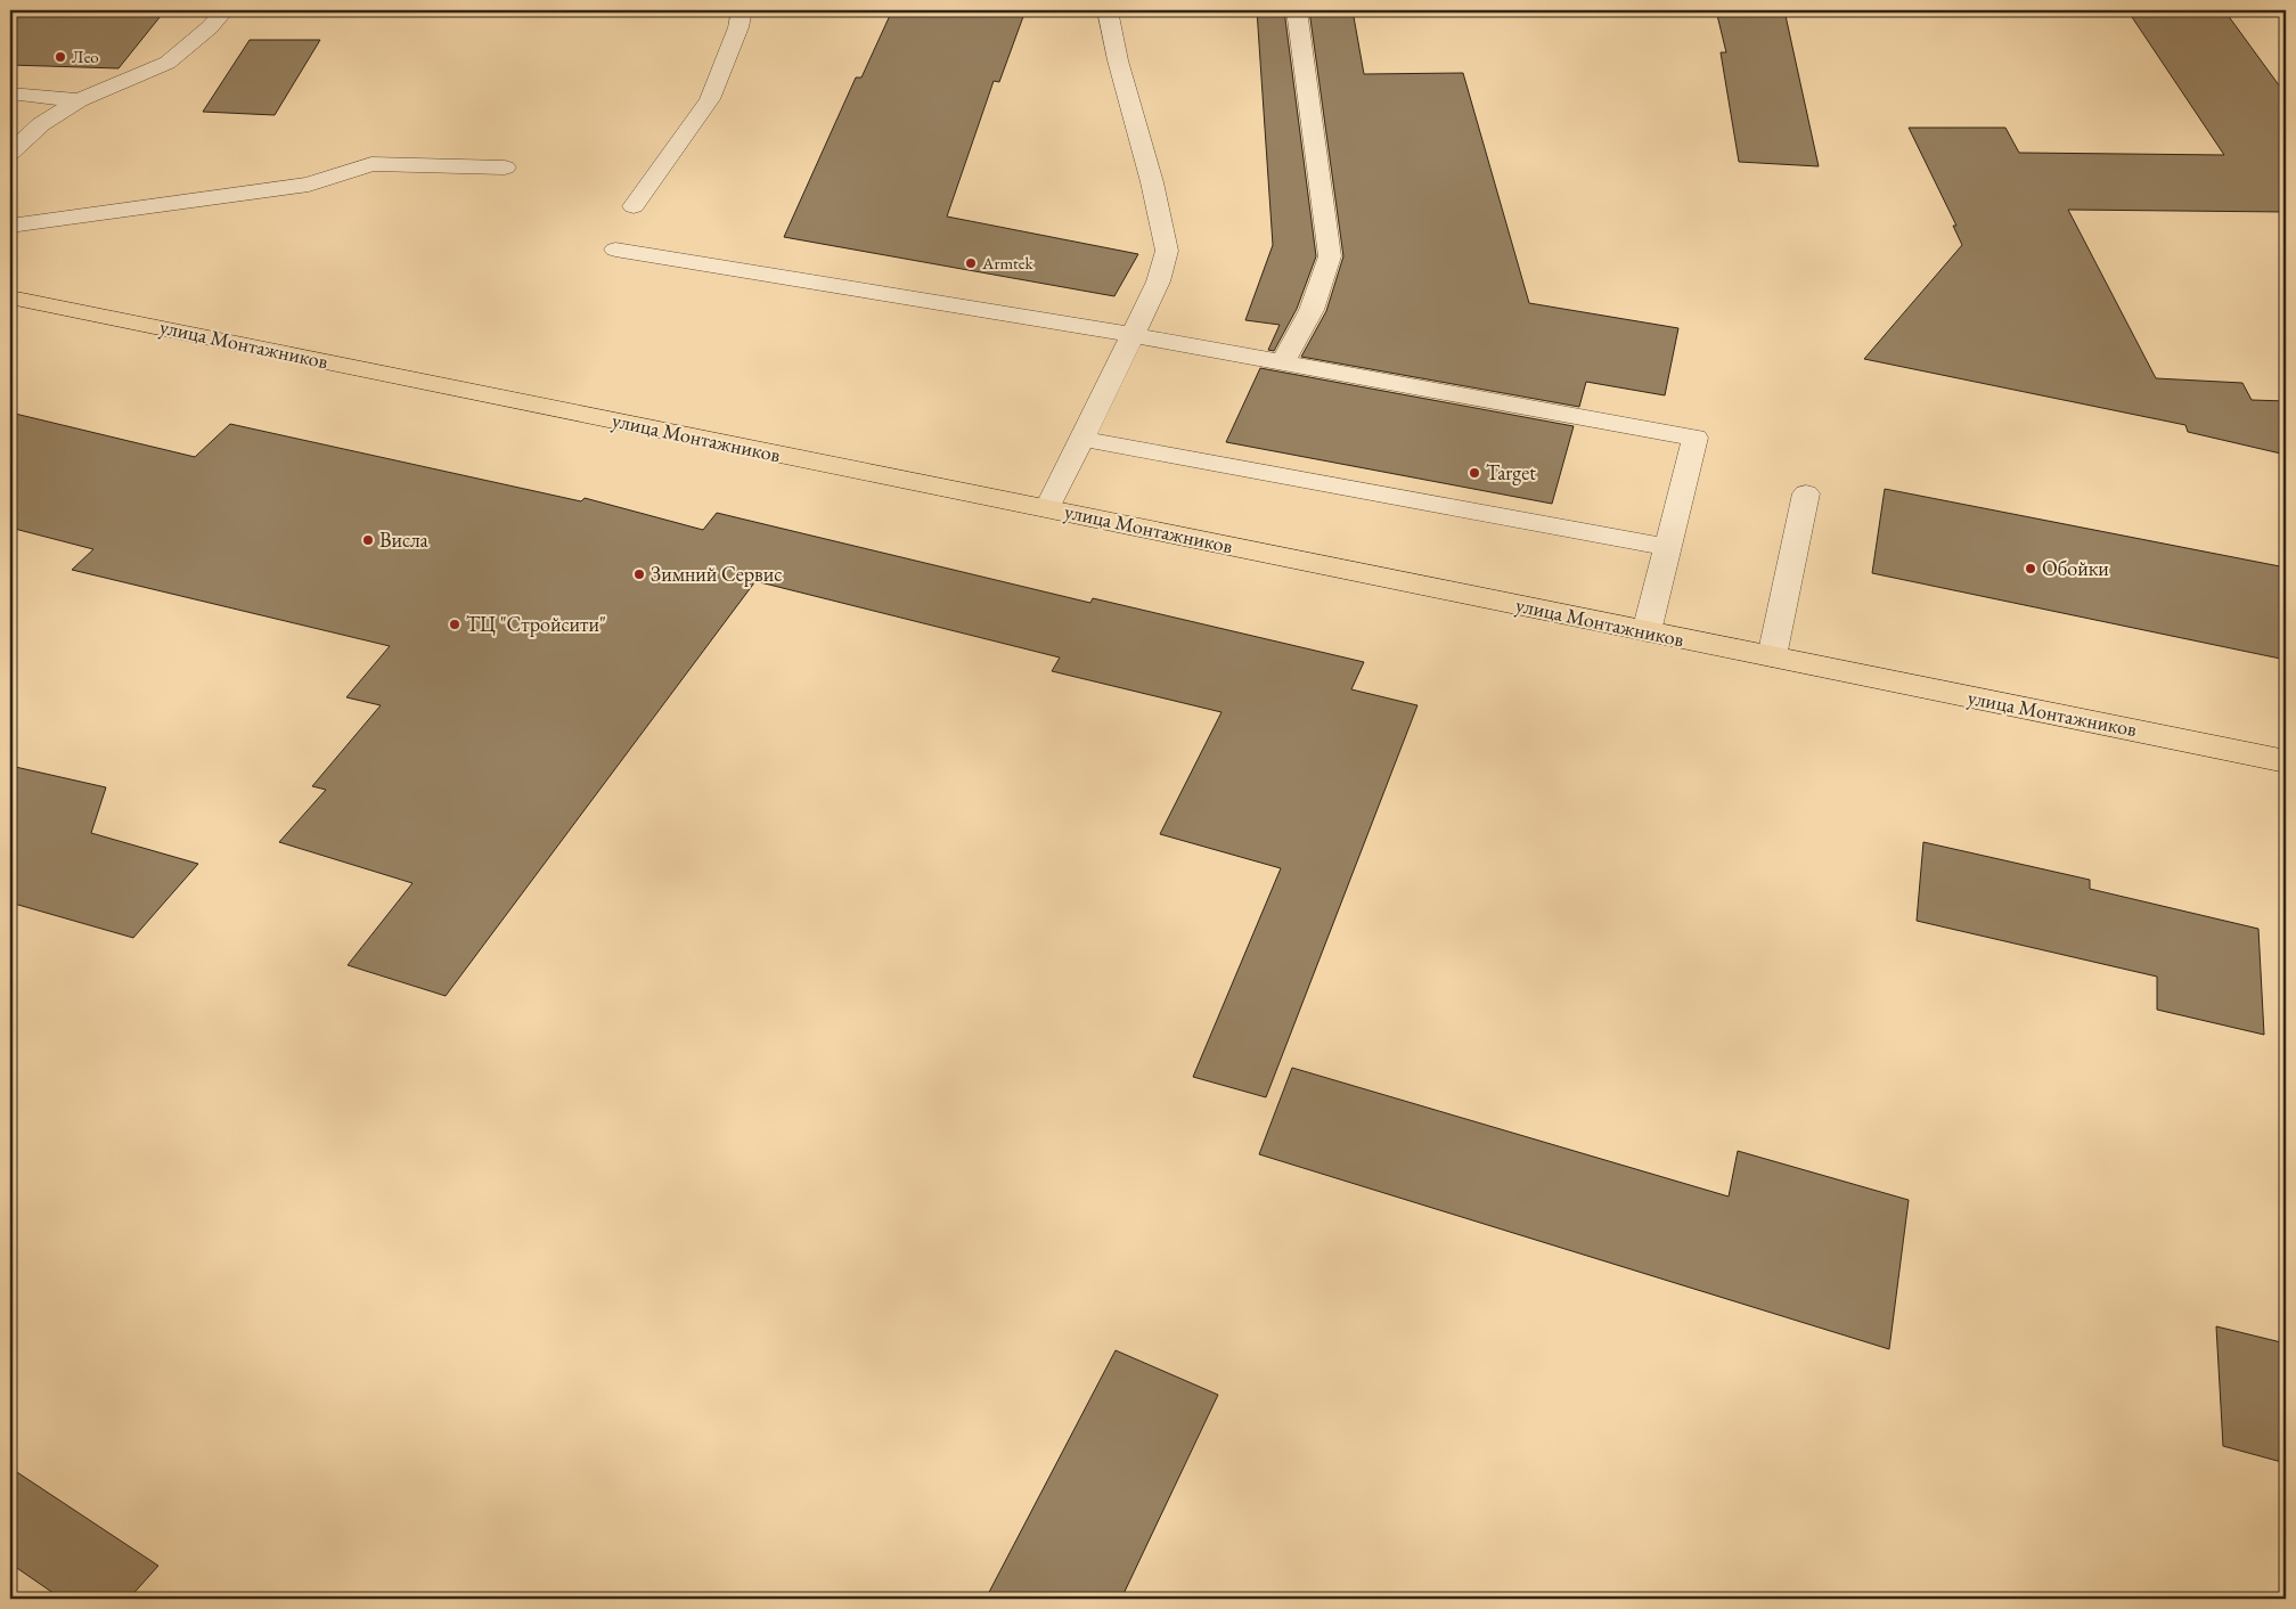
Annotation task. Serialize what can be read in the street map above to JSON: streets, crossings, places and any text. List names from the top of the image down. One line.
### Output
{"streets":{"main road":["улица Монтажников"]},"places":["Лео","Armtek","Target","Висла","Обойки","Зимний Сервис","ТЦ \"Стройсити\""]}
